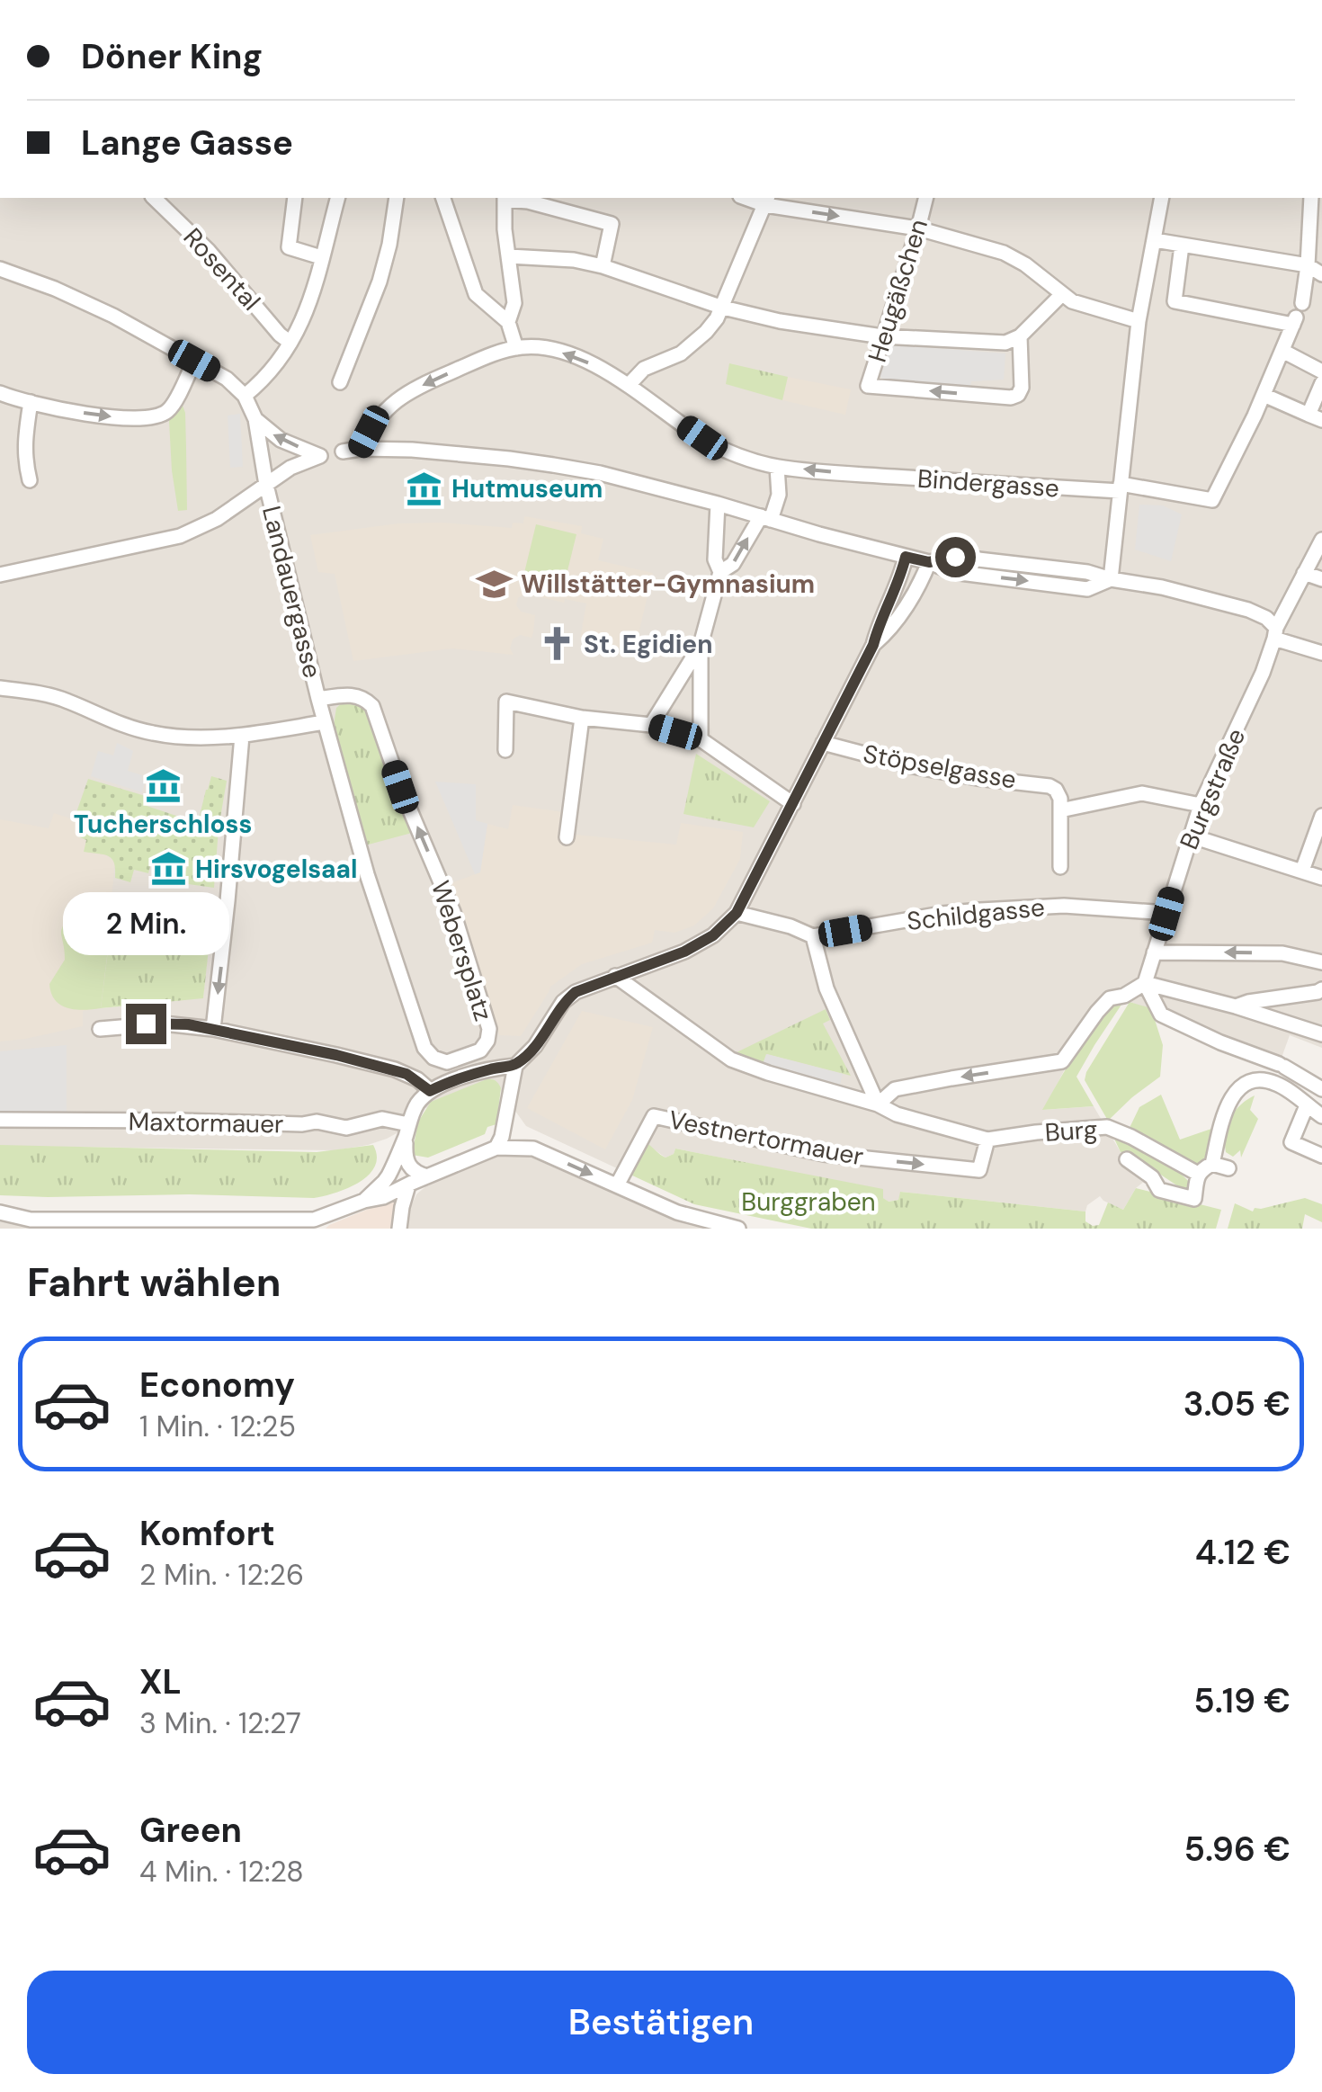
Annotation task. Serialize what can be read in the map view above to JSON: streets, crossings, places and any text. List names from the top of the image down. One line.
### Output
{"streets":{"street":["Rosental","Heugäßchen","Bindergasse","Landauergasse","Stöpselgasse","Burgstraße","Schildgasse","Webersplatz","Maxtormauer","Burg","Vestnertormauer"]},"crossings":[["Landauergasse","Webersplatz"],["Burgstraße","Schildgasse"],["Burg","Vestnertormauer"]],"one_way":["Vestnertormauer"],"parks":["Burggraben"],"places":{"museum":["Hutmuseum","Tucherschloss","Hirsvogelsaal"],"school or university":["Willstätter-Gymnasium"],"church":["St. Egidien"]},"page":{"banner":["Döner King","Lange Gasse"],"bubble":"2 Min.","heading":"Fahrt wählen","list":[{"name":"Economy","note":"1 Min. · 12:25","value":"3.05 €"},{"name":"Komfort","note":"2 Min. · 12:26","value":"4.12 €"},{"name":"XL","note":"3 Min. · 12:27","value":"5.19 €"},{"name":"Green","note":"4 Min. · 12:28","value":"5.96 €"}],"buttons":"Bestätigen"}}
